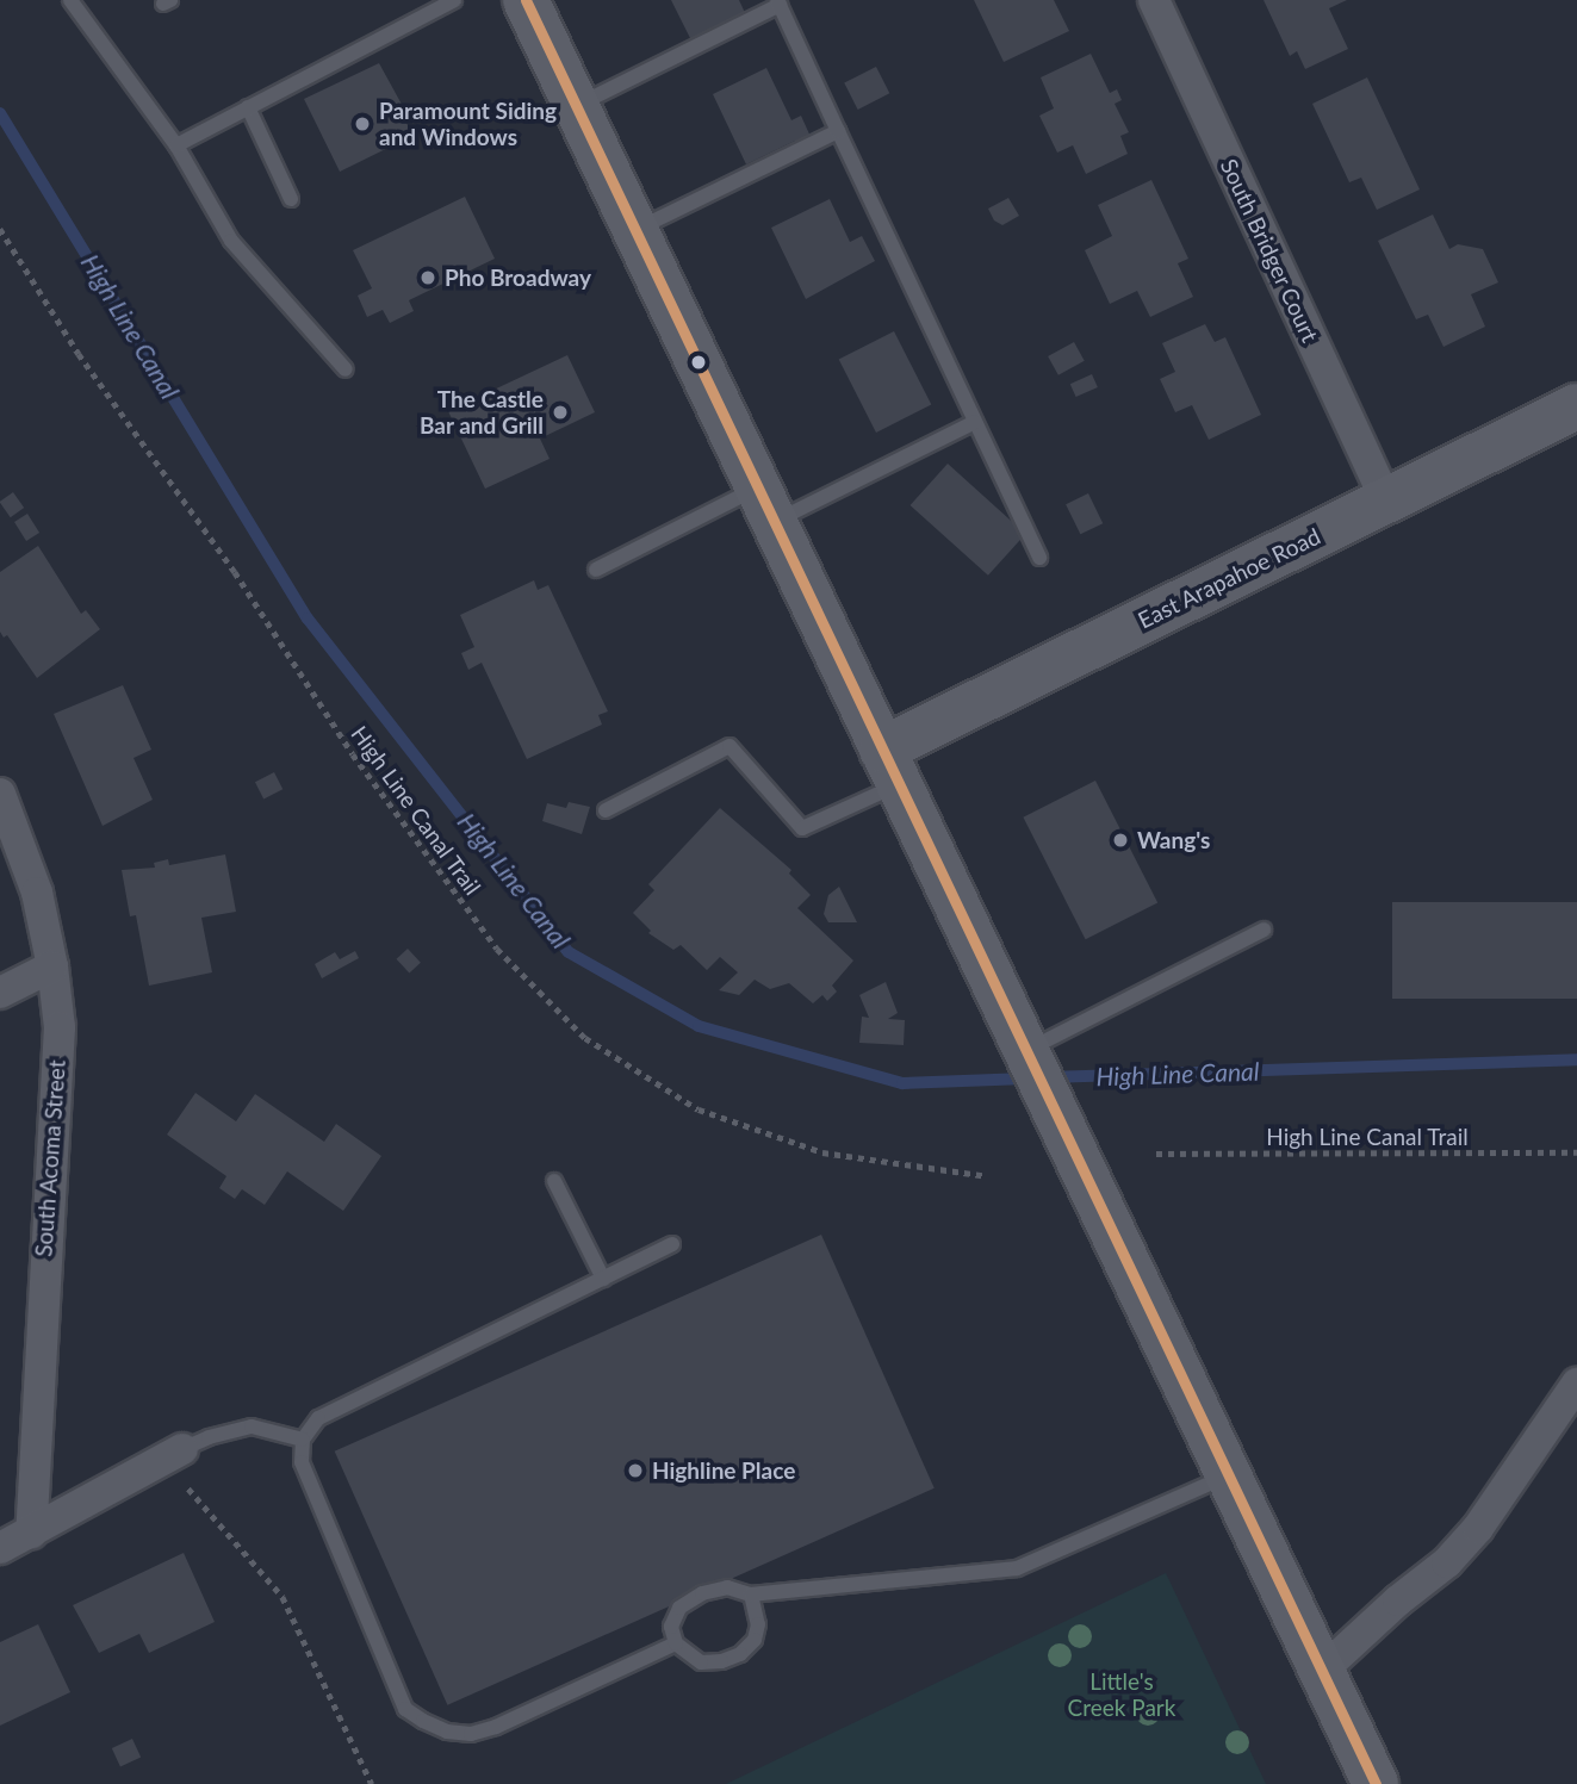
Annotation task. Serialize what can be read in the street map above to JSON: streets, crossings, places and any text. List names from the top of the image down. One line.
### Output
{"streets":{"main road":["East Arapahoe Road"],"street":["South Bridger Court","South Acoma Street"],"path":["High Line Canal Trail"]},"crossings":[["South Bridger Court","East Arapahoe Road"]],"water":["High Line Canal"],"parks":["Little's Creek Park"],"places":["Paramount Siding and Windows","Pho Broadway","The Castle Bar and Grill","Wang's","Highline Place"]}
